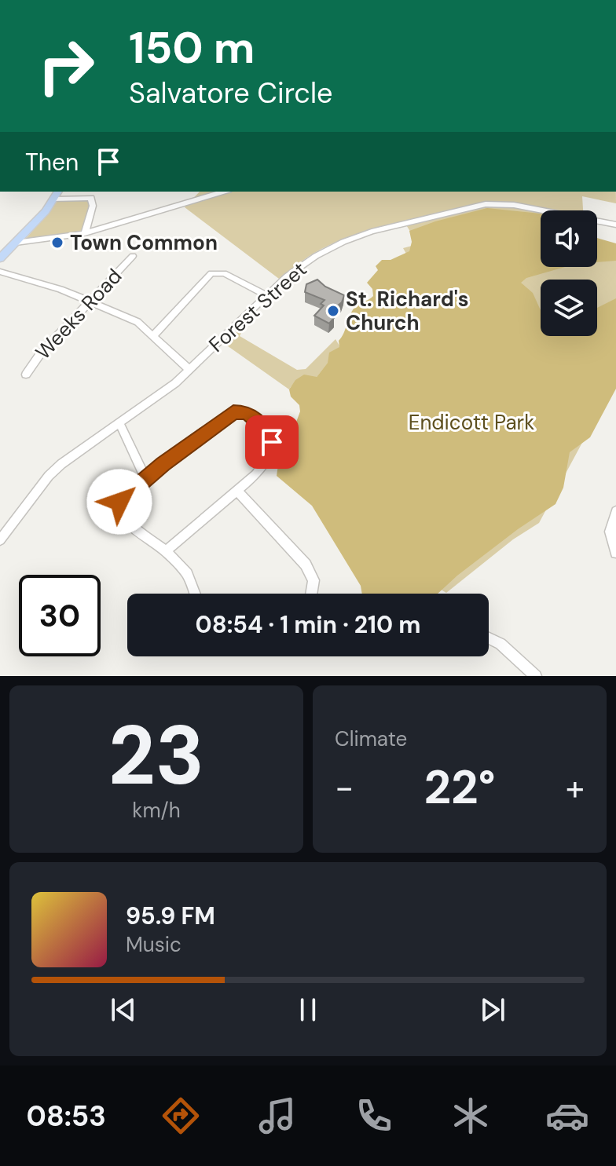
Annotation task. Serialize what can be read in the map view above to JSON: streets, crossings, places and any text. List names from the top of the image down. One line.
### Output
{"streets":{"street":["Forest Street","Weeks Road"]},"parks":["Endicott Park"],"places":["Town Common","St. Richard's Church"],"page":{"turn":["150 m","Salvatore Circle"],"then":"Then","limit":"30","trip":"08:54 · 1 min · 210 m","tile":[["23","km/h"],"Climate"],"heat":["−","22°","+"],"song":["95.9 FM","Music"],"tabs":"08:53"}}
